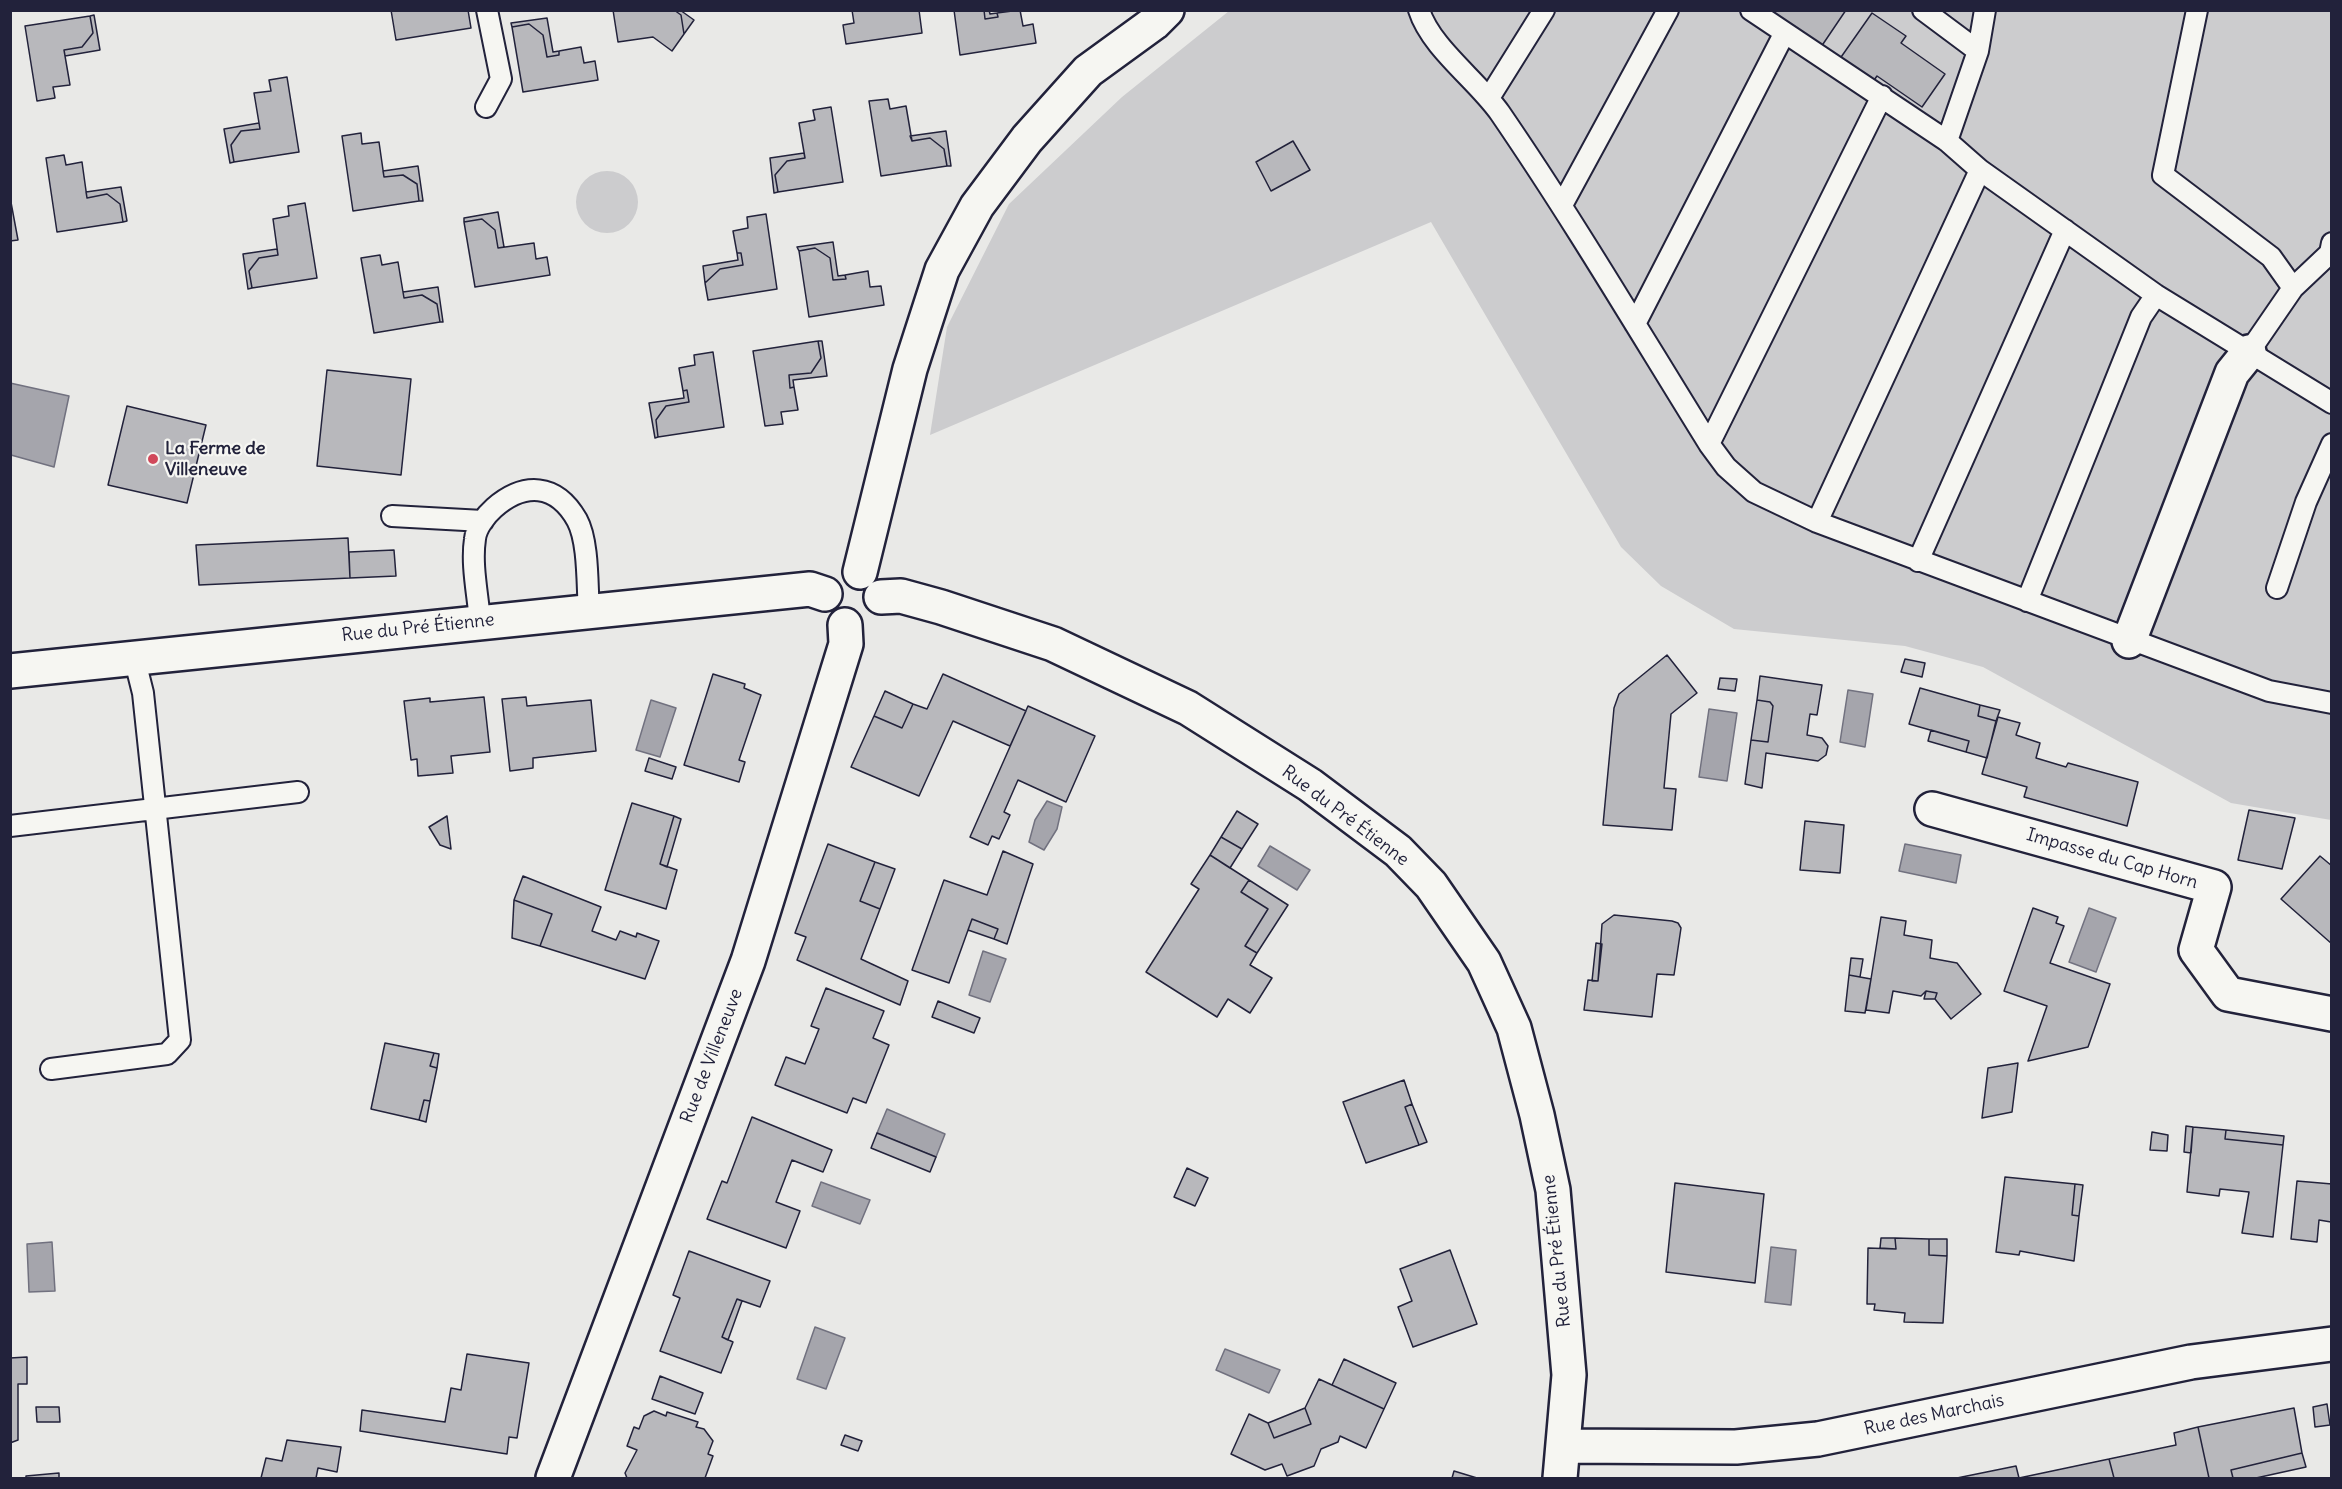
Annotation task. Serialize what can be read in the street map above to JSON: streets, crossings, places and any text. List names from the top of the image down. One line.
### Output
{"streets":{"street":["Rue du Pré Étienne","Impasse du Cap Horn","Rue de Villeneuve","Rue des Marchais"]},"crossings":[["Rue du Pré Étienne","Rue de Villeneuve"],["Rue du Pré Étienne","Rue des Marchais"]],"places":["La Ferme de Villeneuve"]}
